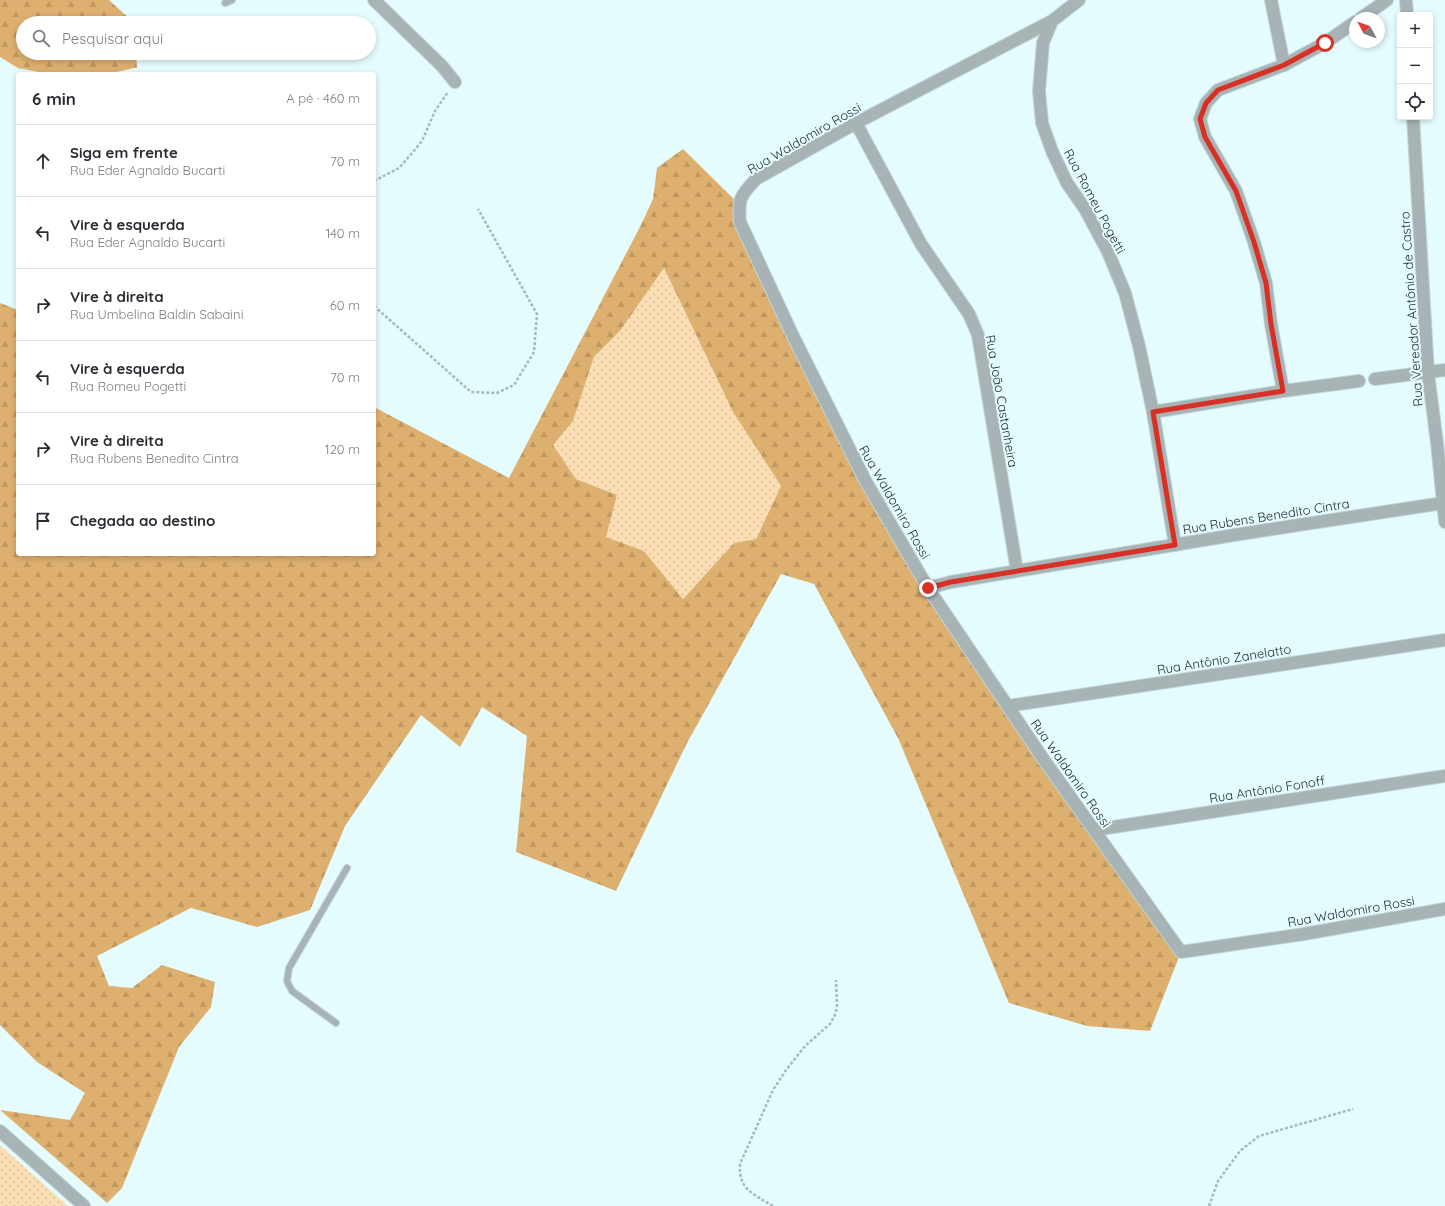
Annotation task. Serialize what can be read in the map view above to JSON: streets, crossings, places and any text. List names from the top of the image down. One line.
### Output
{"streets":{"street":["Rua Waldomiro Rossi","Rua Romeu Pogetti","Rua Vereador Antônio de Castro","Rua João Castanheira","Rua Rubens Benedito Cintra","Rua Antônio Zanelatto","Rua Antônio Fonoff"]},"crossings":[["Rua Waldomiro Rossi","Rua Romeu Pogetti"],["Rua Waldomiro Rossi","Rua João Castanheira"],["Rua Waldomiro Rossi","Rua Rubens Benedito Cintra"],["Rua Waldomiro Rossi","Rua Antônio Zanelatto"],["Rua Waldomiro Rossi","Rua Antônio Fonoff"],["Rua Romeu Pogetti","Rua Rubens Benedito Cintra"],["Rua Vereador Antônio de Castro","Rua Rubens Benedito Cintra"],["Rua João Castanheira","Rua Rubens Benedito Cintra"]],"north":"top left","page":{"map_buttons":["+","−"],"search":"Pesquisar aqui","heading":["6 min","A pé · 460 m"],"list":[["Siga em frente","Rua Eder Agnaldo Bucarti","70 m"],["Vire à esquerda","Rua Eder Agnaldo Bucarti","140 m"],["Vire à direita","Rua Umbelina Baldin Sabaini","60 m"],["Vire à esquerda","Rua Romeu Pogetti","70 m"],["Vire à direita","Rua Rubens Benedito Cintra","120 m"],"Chegada ao destino"]}}
